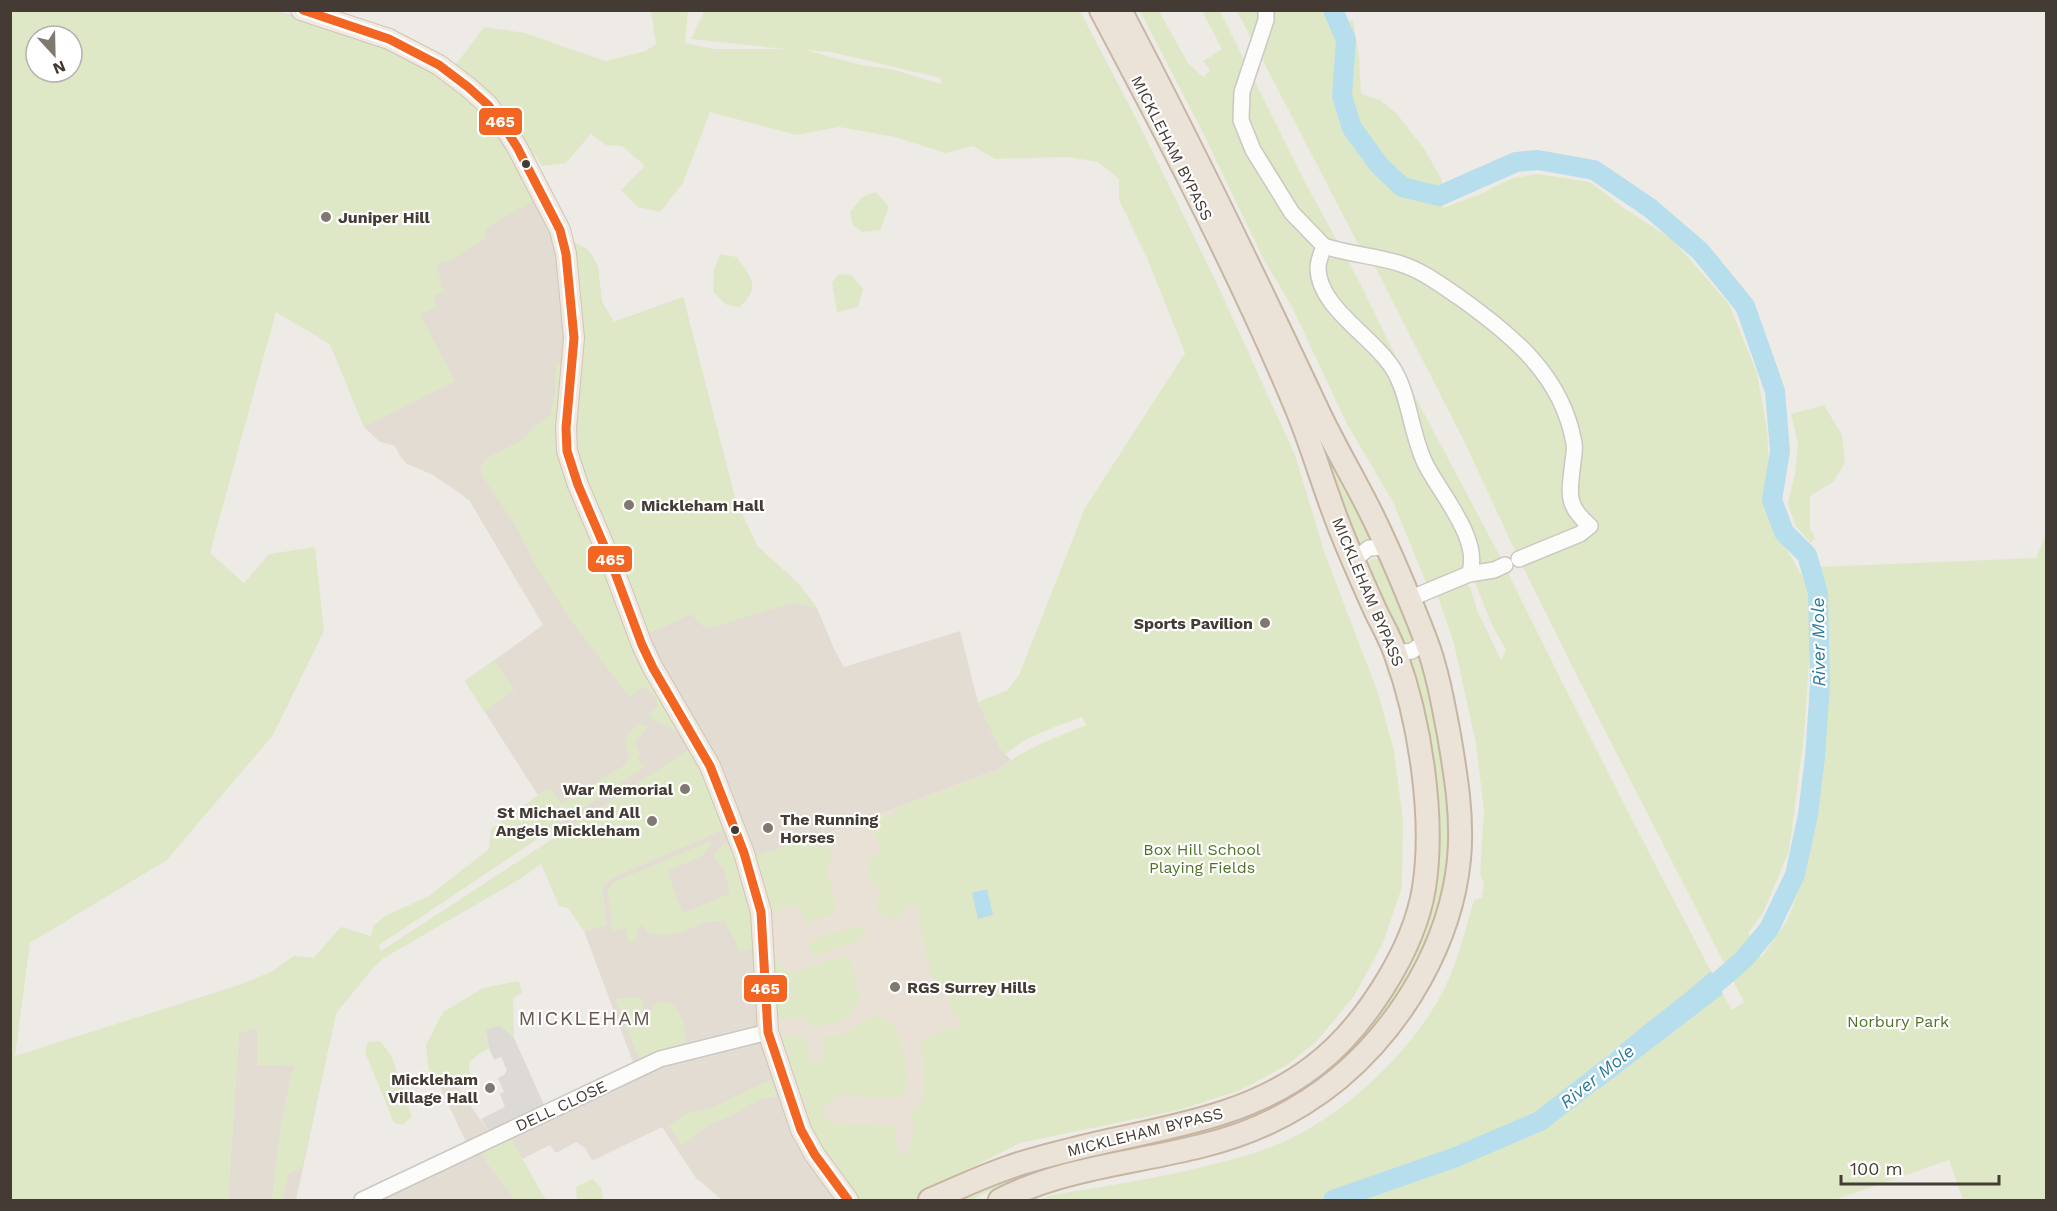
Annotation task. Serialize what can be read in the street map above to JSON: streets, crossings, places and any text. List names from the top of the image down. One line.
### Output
{"streets":{"highway":["MICKLEHAM BYPASS"],"street":["DELL CLOSE"]},"districts":["MICKLEHAM"],"water":["River Mole"],"parks":["Box Hill School Playing Fields","Norbury Park"],"places":["Juniper Hill","Mickleham Hall","Sports Pavilion","War Memorial","St Michael and All Angels Mickleham","The Running Horses","RGS Surrey Hills","Mickleham Village Hall"],"lines":["transit line 465"],"scale_bar":"100 m","north":"bottom"}
